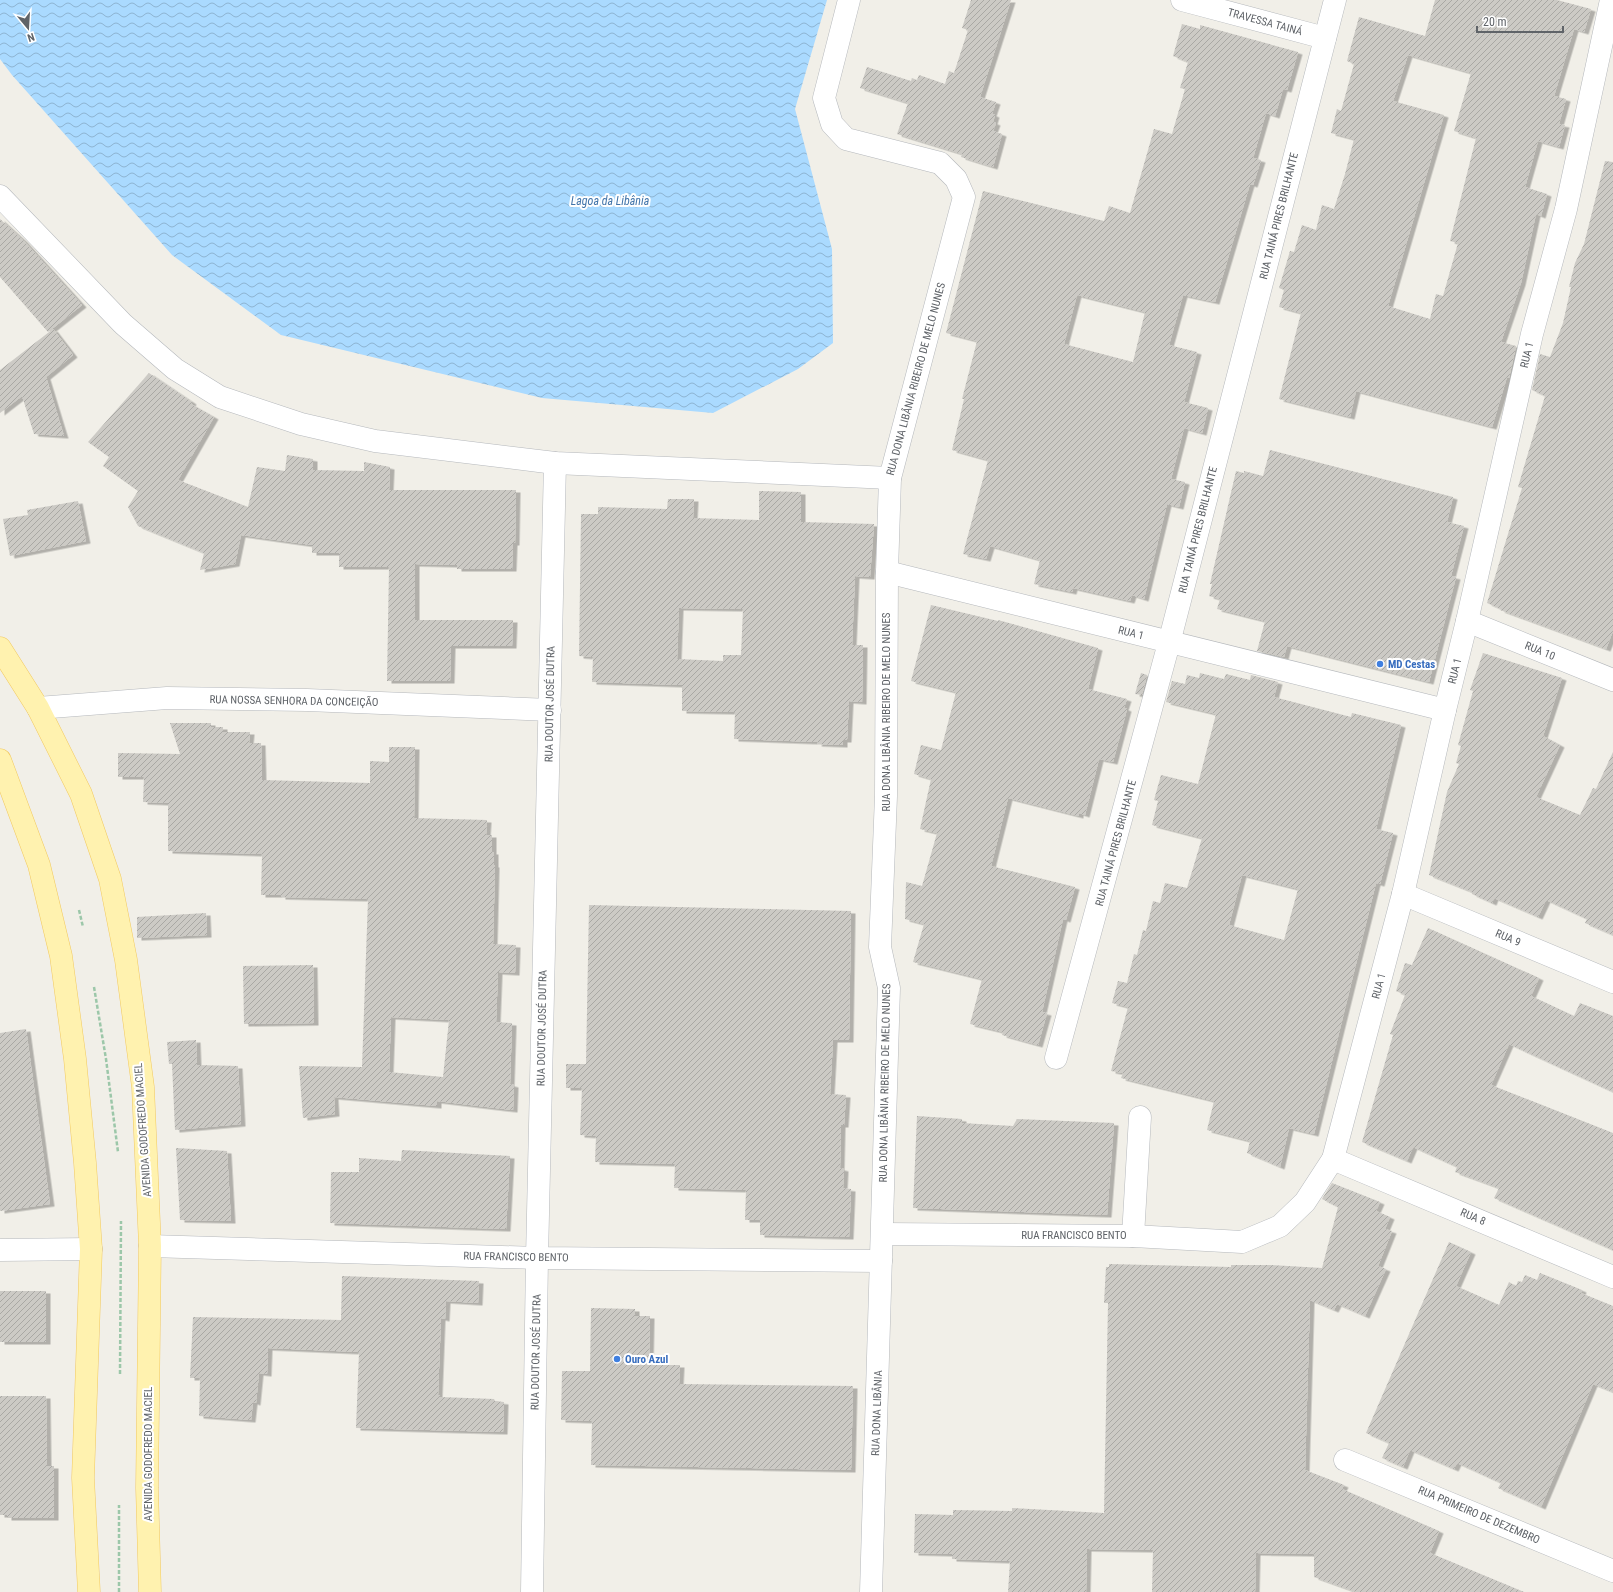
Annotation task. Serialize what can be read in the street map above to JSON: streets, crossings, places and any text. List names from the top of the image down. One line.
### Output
{"streets":{"main road":["AVENIDA GODOFREDO MACIEL"],"street":["TRAVESSA TAINÁ","RUA TAINÁ PIRES BRILHANTE","RUA 1","RUA DONA LIBÂNIA RIBEIRO DE MELO NUNES","RUA 10","RUA NOSSA SENHORA DA CONCEIÇÃO","RUA DOUTOR JOSÉ DUTRA","RUA 9","RUA 8","RUA FRANCISCO BENTO","RUA DONA LIBÂNIA","RUA PRIMEIRO DE DEZEMBRO"]},"crossings":[["TRAVESSA TAINÁ","RUA TAINÁ PIRES BRILHANTE"],["RUA TAINÁ PIRES BRILHANTE","RUA 1"],["RUA 1","RUA DONA LIBÂNIA RIBEIRO DE MELO NUNES"],["RUA 1","RUA 10"],["RUA 1","RUA 9"],["RUA 1","RUA 8"],["RUA 1","RUA FRANCISCO BENTO"],["RUA DONA LIBÂNIA RIBEIRO DE MELO NUNES","RUA FRANCISCO BENTO"],["RUA DONA LIBÂNIA RIBEIRO DE MELO NUNES","RUA DONA LIBÂNIA"],["RUA NOSSA SENHORA DA CONCEIÇÃO","RUA DOUTOR JOSÉ DUTRA"],["RUA NOSSA SENHORA DA CONCEIÇÃO","AVENIDA GODOFREDO MACIEL"],["RUA DOUTOR JOSÉ DUTRA","RUA FRANCISCO BENTO"],["AVENIDA GODOFREDO MACIEL","RUA FRANCISCO BENTO"],["RUA FRANCISCO BENTO","RUA DONA LIBÂNIA"]],"water":["Lagoa da Libânia"],"places":["MD Cestas","Ouro Azul"],"scale_bar":"20 m","north":"bottom"}
